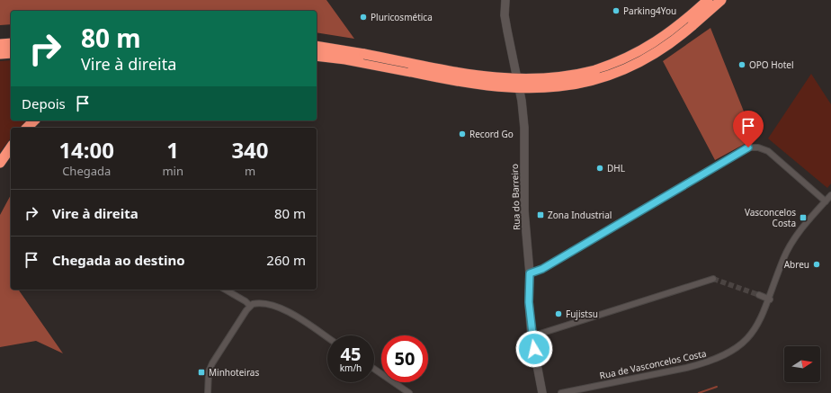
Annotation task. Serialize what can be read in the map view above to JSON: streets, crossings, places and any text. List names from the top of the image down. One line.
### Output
{"streets":{"main road":["Rua do Barreiro"],"street":["Rua de Vasconcelos Costa"]},"places":{"other":["Parking4You","Pluricosmética","OPO Hotel","Record Go","DHL","Abreu","Fujistsu"],"transit":["Zona Industrial","Vasconcelos Costa","Minhoteiras"]},"north":"right","page":{"turn":["80 m","Vire à direita"],"then":"Depois","eta":["14:00","Chegada","1","min","340","m"],"list":[{"name":"Vire à direita","value":"80 m"},{"name":"Chegada ao destino","value":"260 m"}],"speed":"45 km/h","limit":"50"}}
